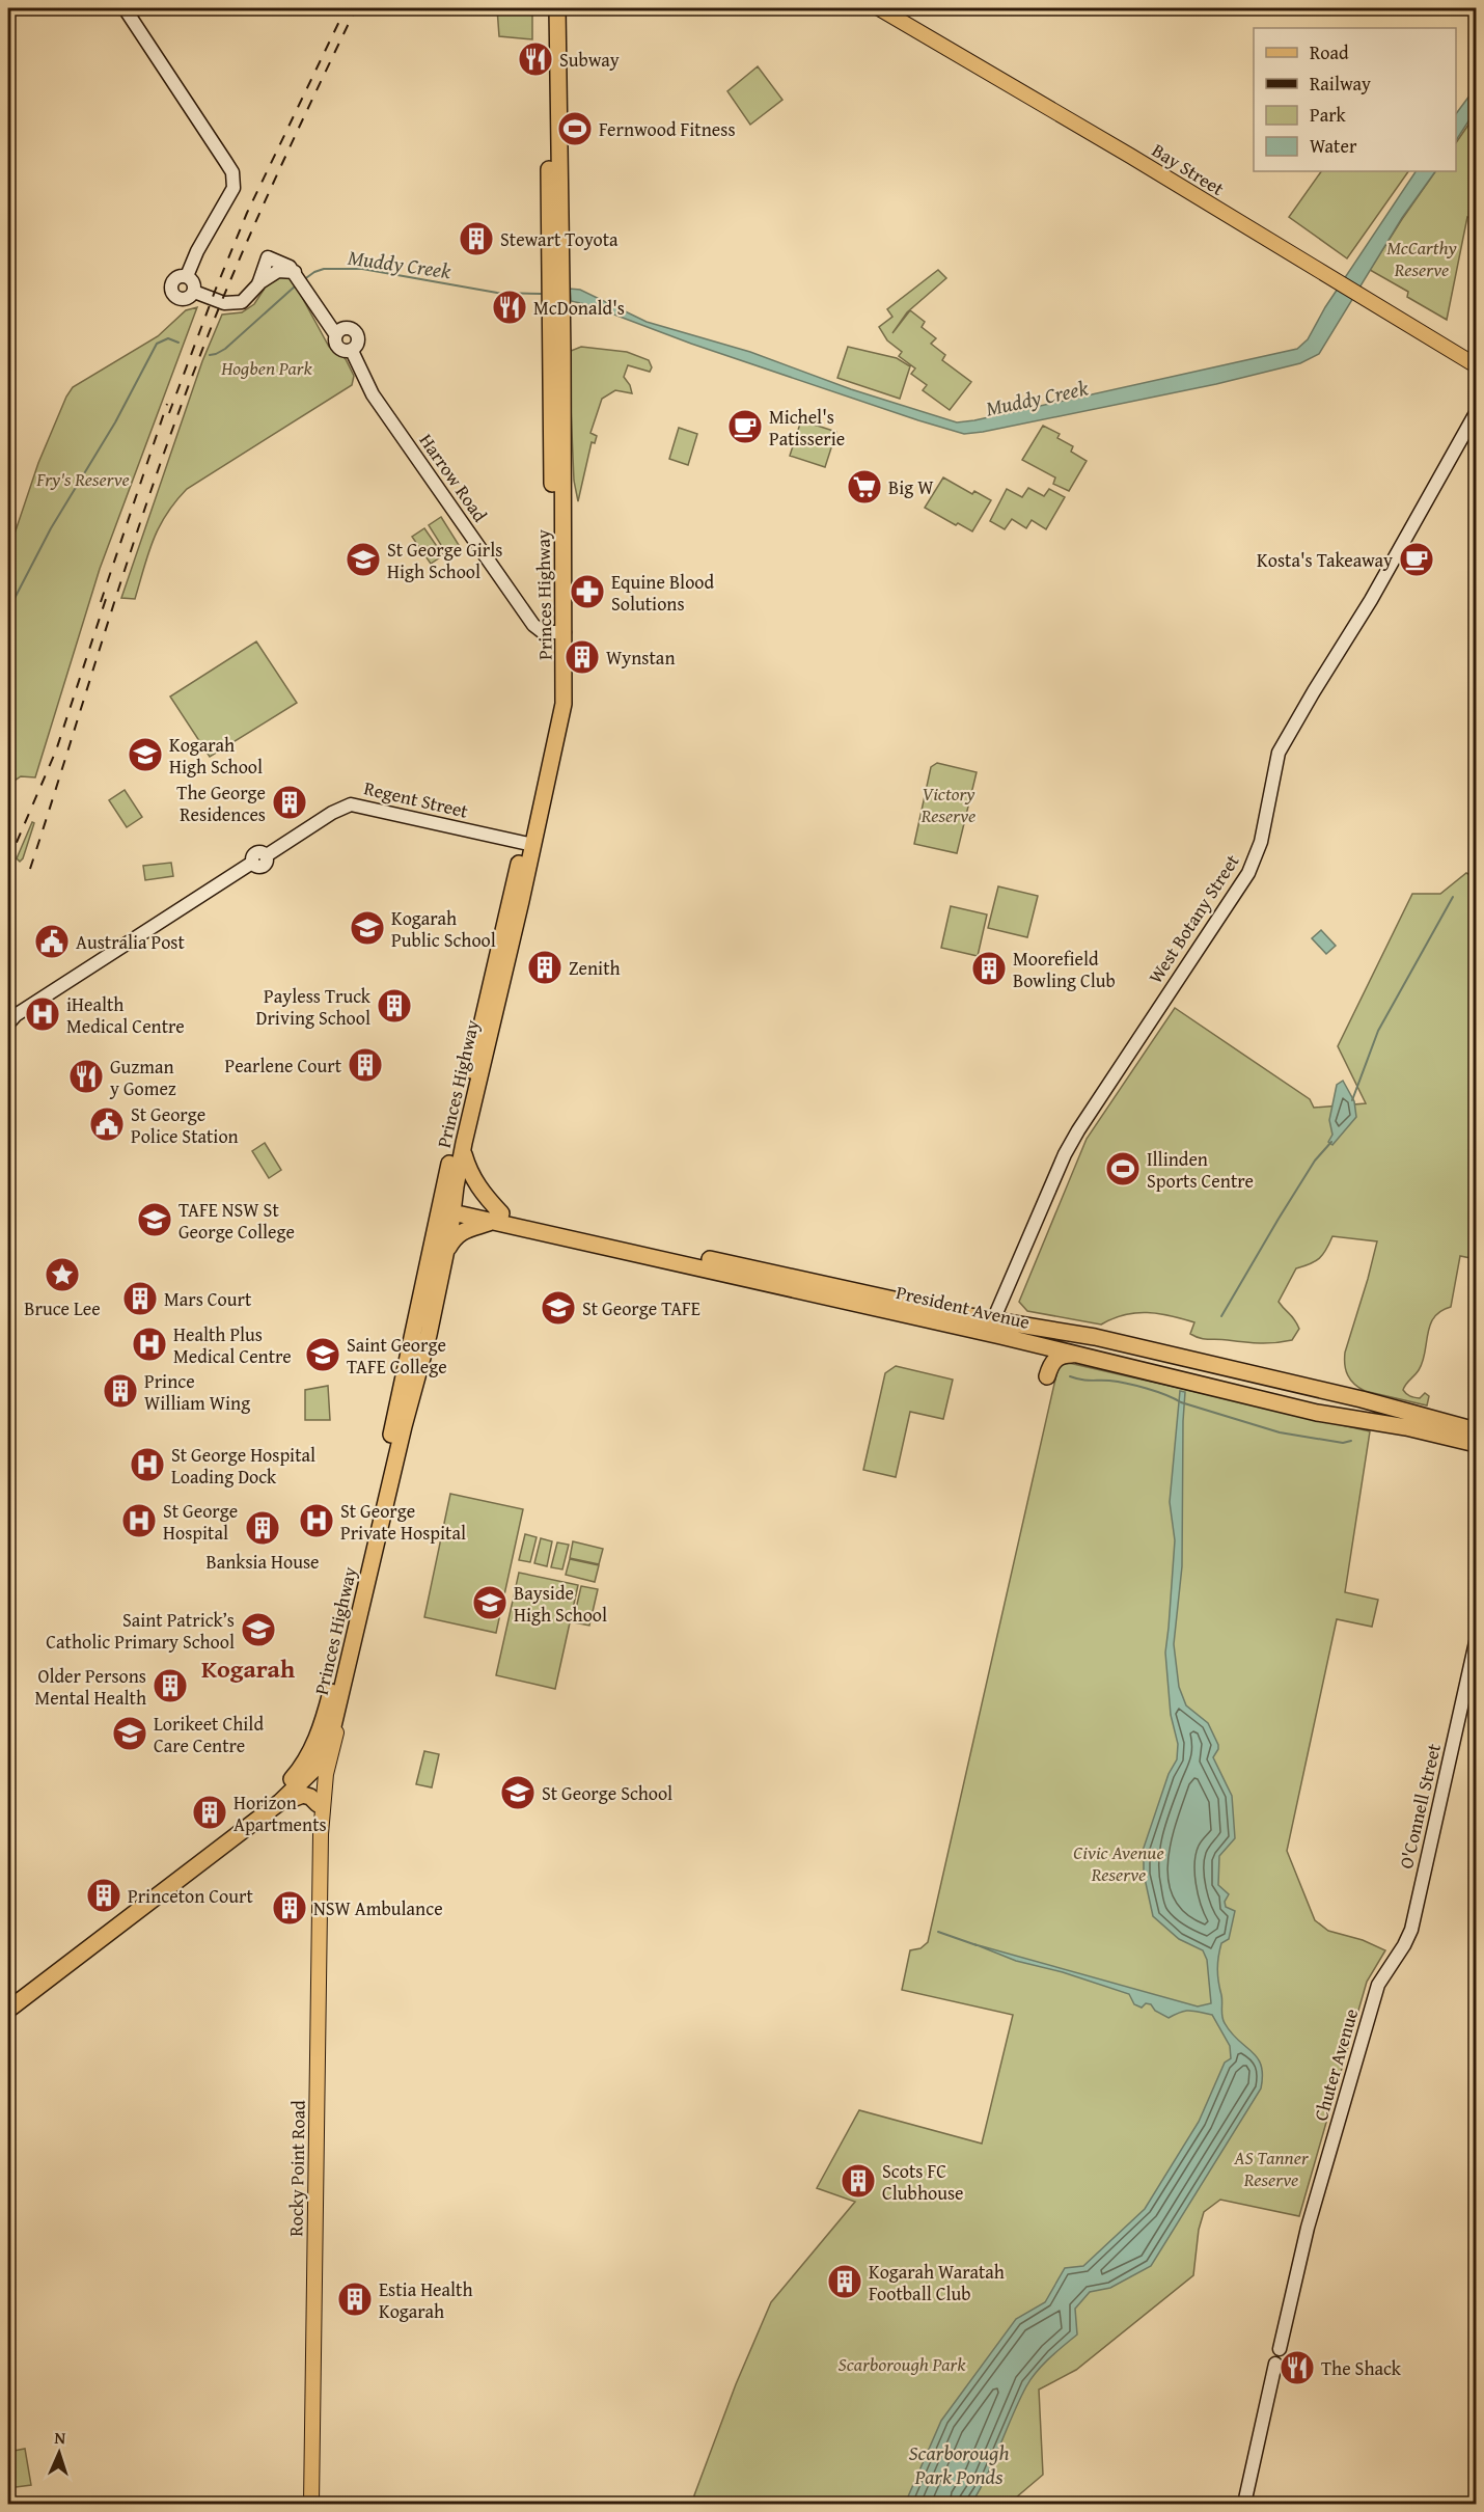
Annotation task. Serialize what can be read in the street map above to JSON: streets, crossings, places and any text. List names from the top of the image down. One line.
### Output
{"streets":{"highway":["Princes Highway","President Avenue"],"main road":["Bay Street","Harrow Road","Regent Street","West Botany Street","O'Connell Street","Chuter Avenue","Rocky Point Road"]},"crossings":[["Harrow Road","Princes Highway"],["Princes Highway","Regent Street"],["Princes Highway","President Avenue"],["Princes Highway","Rocky Point Road"],["West Botany Street","President Avenue"],["O'Connell Street","Chuter Avenue"]],"districts":["Kogarah"],"water":["Muddy Creek","Scarborough Park Ponds"],"parks":["McCarthy Reserve","Hogben Park","Fry's Reserve","Victory Reserve","Civic Avenue Reserve","AS Tanner Reserve","Scarborough Park"],"places":{"restaurant":["Subway","McDonald's","Guzman y Gomez","The Shack"],"sports":["Fernwood Fitness","Illinden Sports Centre"],"building":["Stewart Toyota","Wynstan","The George Residences","Zenith","Moorefield Bowling Club","Payless Truck Driving School","Pearlene Court","Mars Court","Prince William Wing","Banksia House","Older Persons Mental Health","Horizon Apartments","Princeton Court","NSW Ambulance","Scots FC Clubhouse","Kogarah Waratah Football Club","Estia Health Kogarah"],"cafe":["Michel's Patisserie","Kosta's Takeaway"],"supermarket":["Big W"],"school or university":["St George Girls High School","Kogarah High School","Kogarah Public School","TAFE NSW St George College","St George TAFE","Saint George TAFE College","Bayside High School","Saint Patrick’s Catholic Primary School","Lorikeet Child Care Centre","St George School"],"pharmacy":["Equine Blood Solutions"],"public building":["Australia Post","St George Police Station"],"hospital":["iHealth Medical Centre","Health Plus Medical Centre","St George Hospital Loading Dock","St George Hospital","St George Private Hospital"],"place":["Bruce Lee"]},"legend":["Road","Railway","Park","Water"],"north":"top"}
